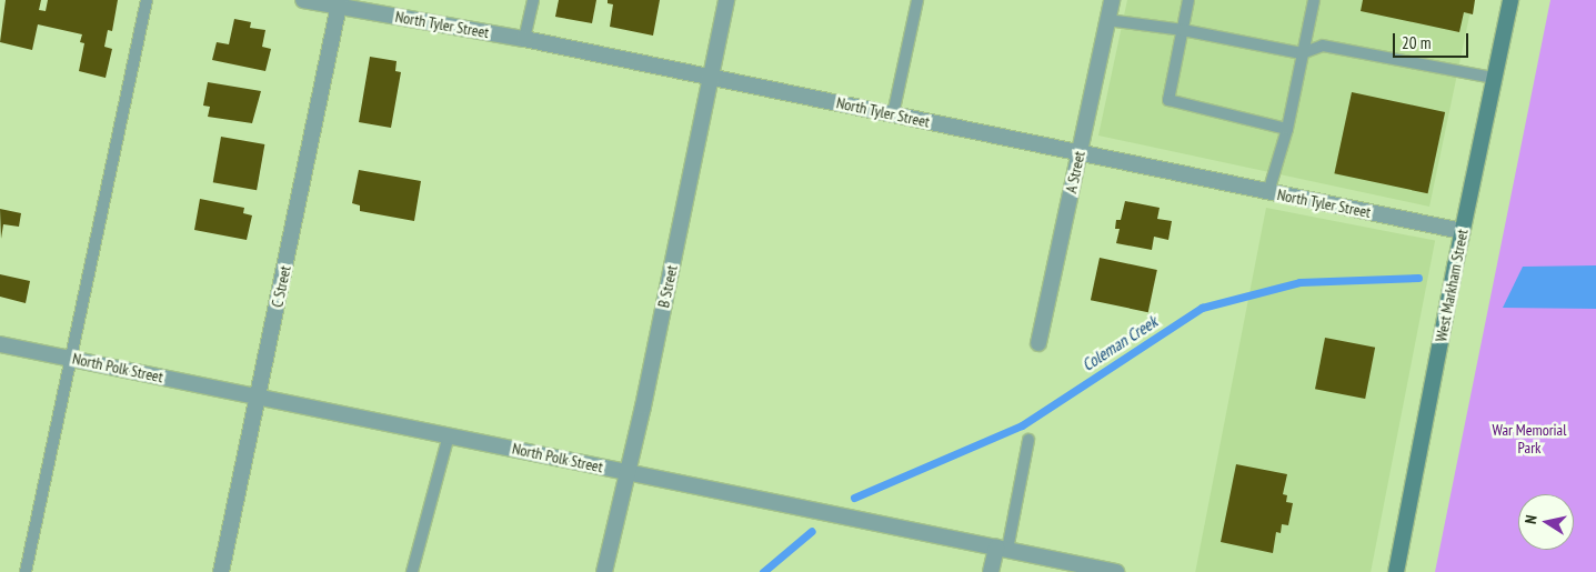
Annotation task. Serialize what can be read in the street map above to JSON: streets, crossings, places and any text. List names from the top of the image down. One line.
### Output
{"streets":{"main road":["West Markham Street"],"street":["North Tyler Street","A Street","C Street","B Street","North Polk Street"]},"crossings":[["North Tyler Street","A Street"],["North Tyler Street","West Markham Street"],["North Tyler Street","C Street"],["North Tyler Street","B Street"],["C Street","North Polk Street"],["B Street","North Polk Street"]],"water":["Coleman Creek"],"parks":["War Memorial Park"],"scale_bar":"20 m","north":"left"}
